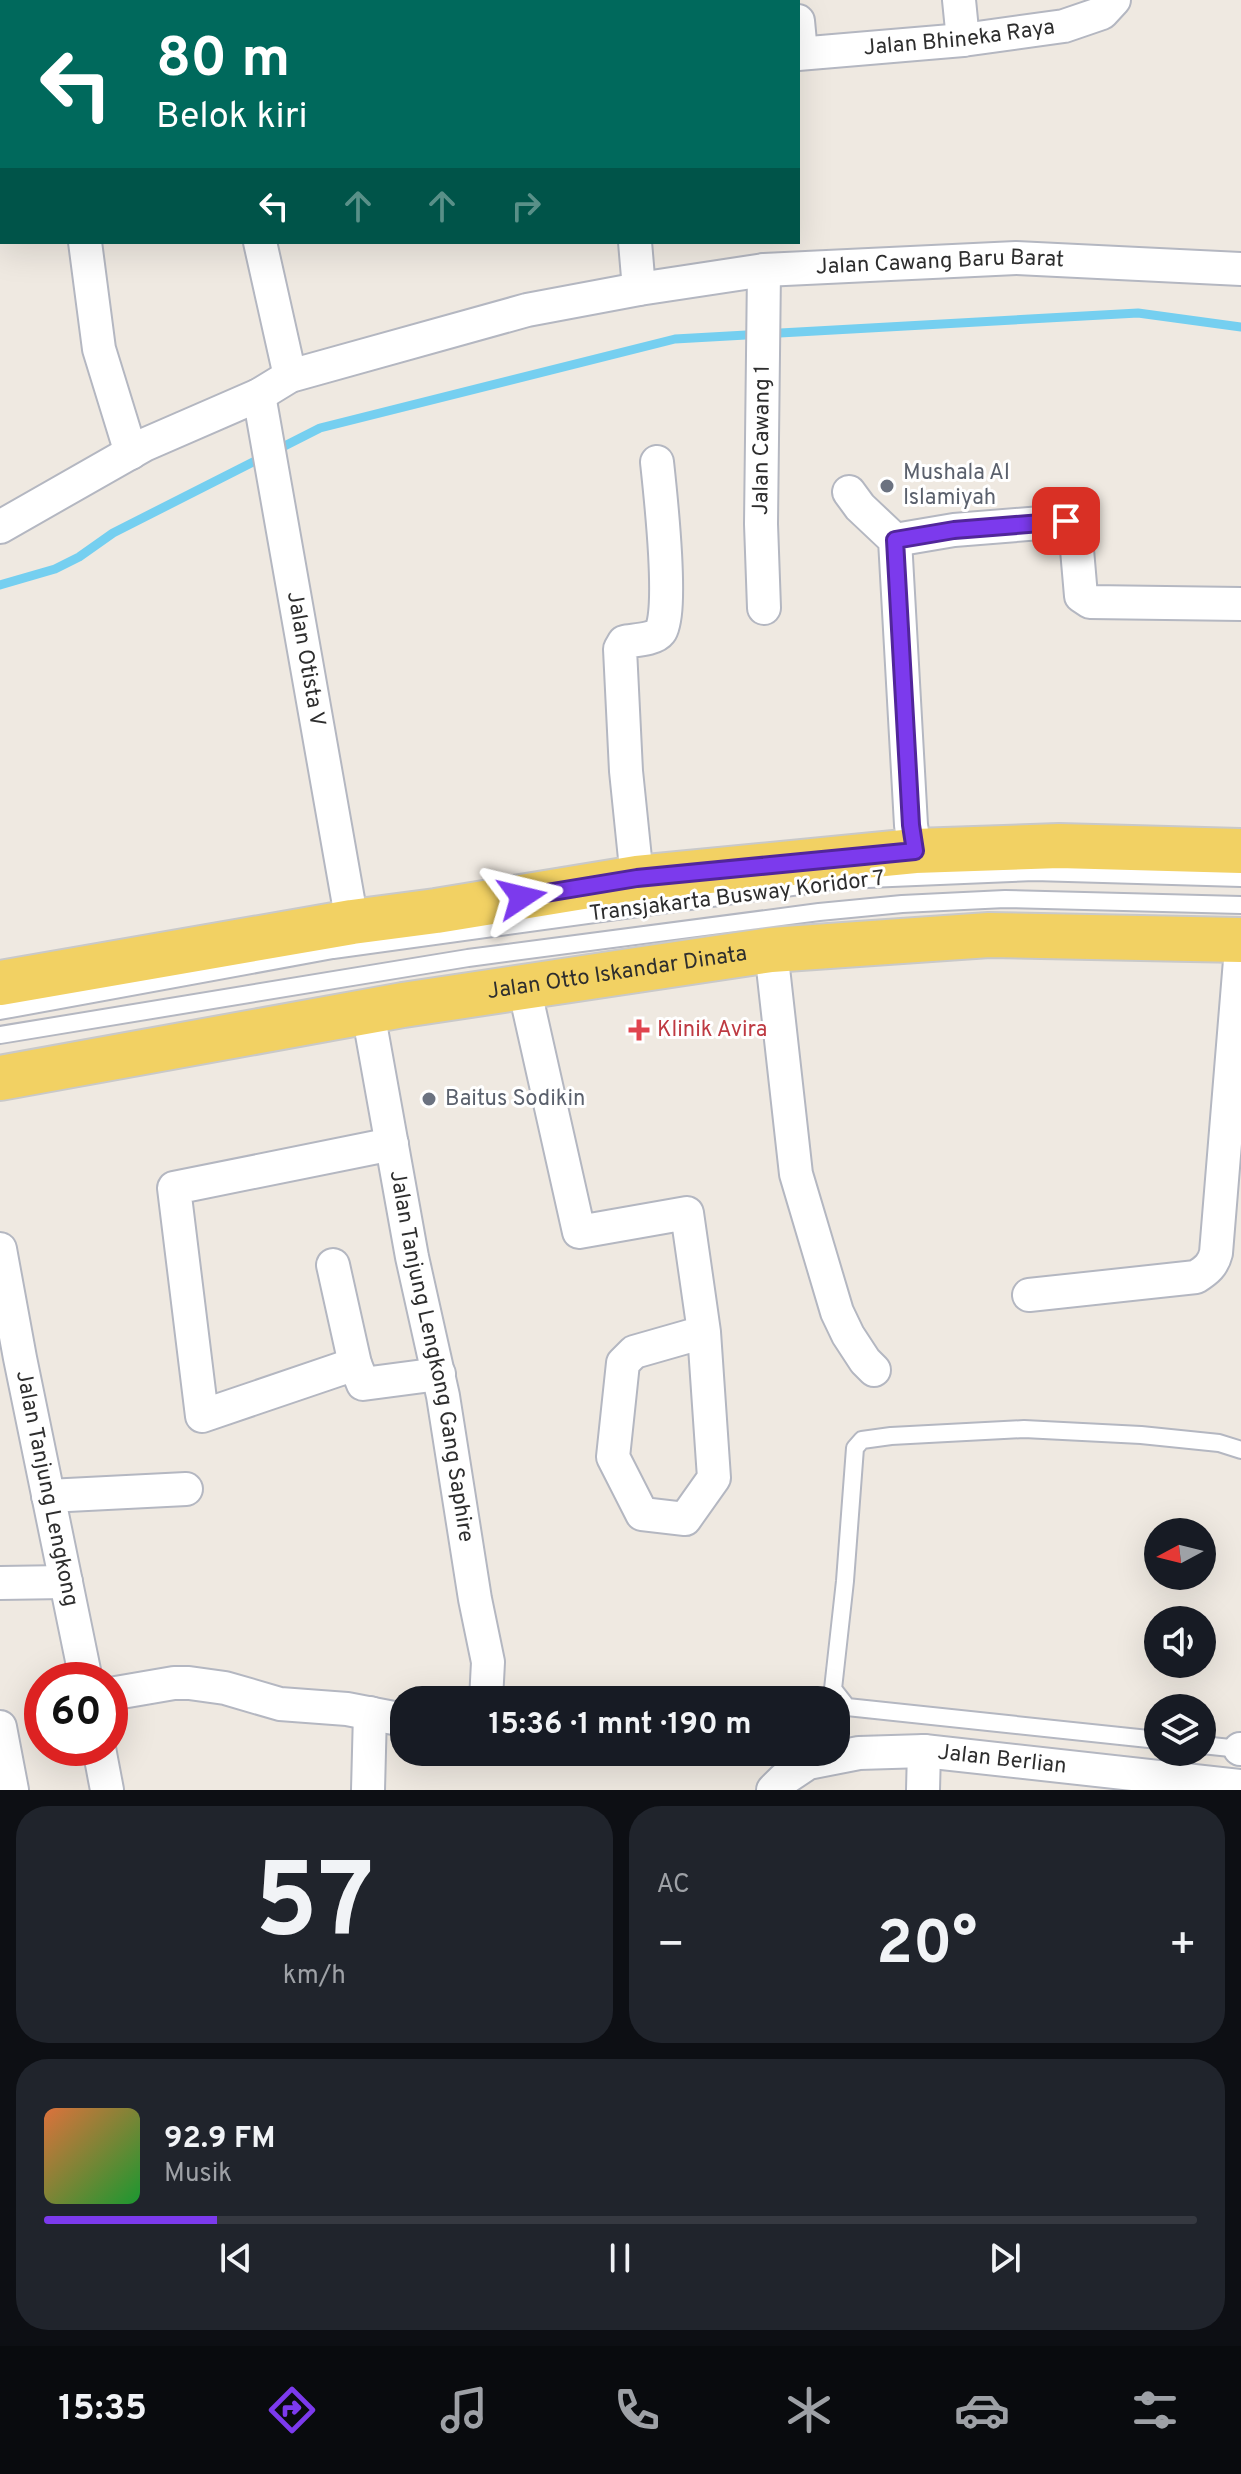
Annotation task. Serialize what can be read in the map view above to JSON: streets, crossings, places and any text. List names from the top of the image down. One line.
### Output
{"streets":{"main road":["Jalan Otto Iskandar Dinata"],"street":["Jalan Bhineka Raya","Jalan Cawang Baru Barat","Jalan Cawang 1","Jalan Otista V","Jalan Tanjung Lengkong Gang Saphire","Jalan Tanjung Lengkong","Jalan Berlian"],"lane":["Transjakarta Busway Koridor 7"]},"crossings":[["Jalan Cawang Baru Barat","Jalan Cawang 1"],["Jalan Cawang Baru Barat","Jalan Otista V"],["Jalan Otto Iskandar Dinata","Jalan Tanjung Lengkong Gang Saphire"]],"places":{"other":["Mushala Al Islamiyah","Baitus Sodikin"],"health":["Klinik Avira"]},"north":"left","page":{"turn":["80 m","Belok kiri"],"limit":"60","trip":"15:36 · 1 mnt · 190 m","tile":[["57","km/h"],"AC"],"heat":["−","20°","+"],"song":["92.9 FM","Musik"],"tabs":"15:35"}}
